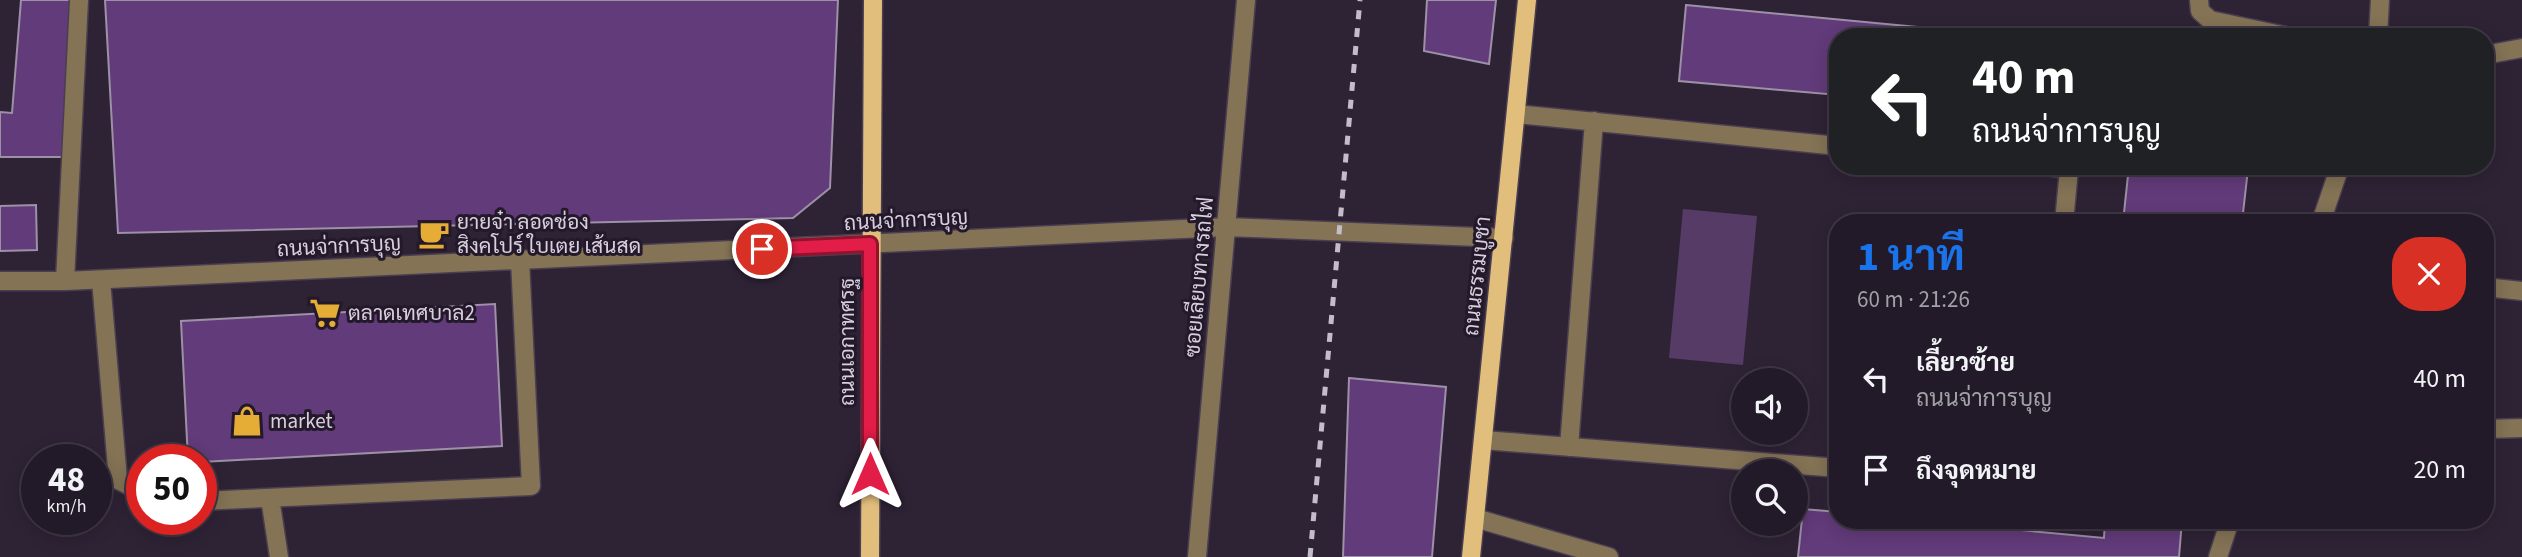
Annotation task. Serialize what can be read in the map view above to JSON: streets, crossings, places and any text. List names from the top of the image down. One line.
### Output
{"streets":{"main road":["ถนนธรรมบูชา","ถนนเอกาทศรฐ"],"street":["ถนนจ่าการบุญ","ซอยเลียบทางรถไฟ"]},"crossings":[["ถนนจ่าการบุญ","ถนนธรรมบูชา"],["ถนนจ่าการบุญ","ซอยเลียบทางรถไฟ"],["ถนนจ่าการบุญ","ถนนเอกาทศรฐ"]],"places":{"cafe":["ยายจ๋า ลอดช่อง สิงคโปร์ ใบเตย เส้นสด"],"supermarket":["ตลาดเทศบาล2"],"shop":["market"]},"page":{"turn":["40 m","ถนนจ่าการบุญ"],"heading":["1 นาที","60 m · 21:26"],"list":[{"name":"เลี้ยวซ้าย","note":"ถนนจ่าการบุญ","value":"40 m"},{"name":"ถึงจุดหมาย","value":"20 m"}],"speed":"48 km/h","limit":"50"}}
